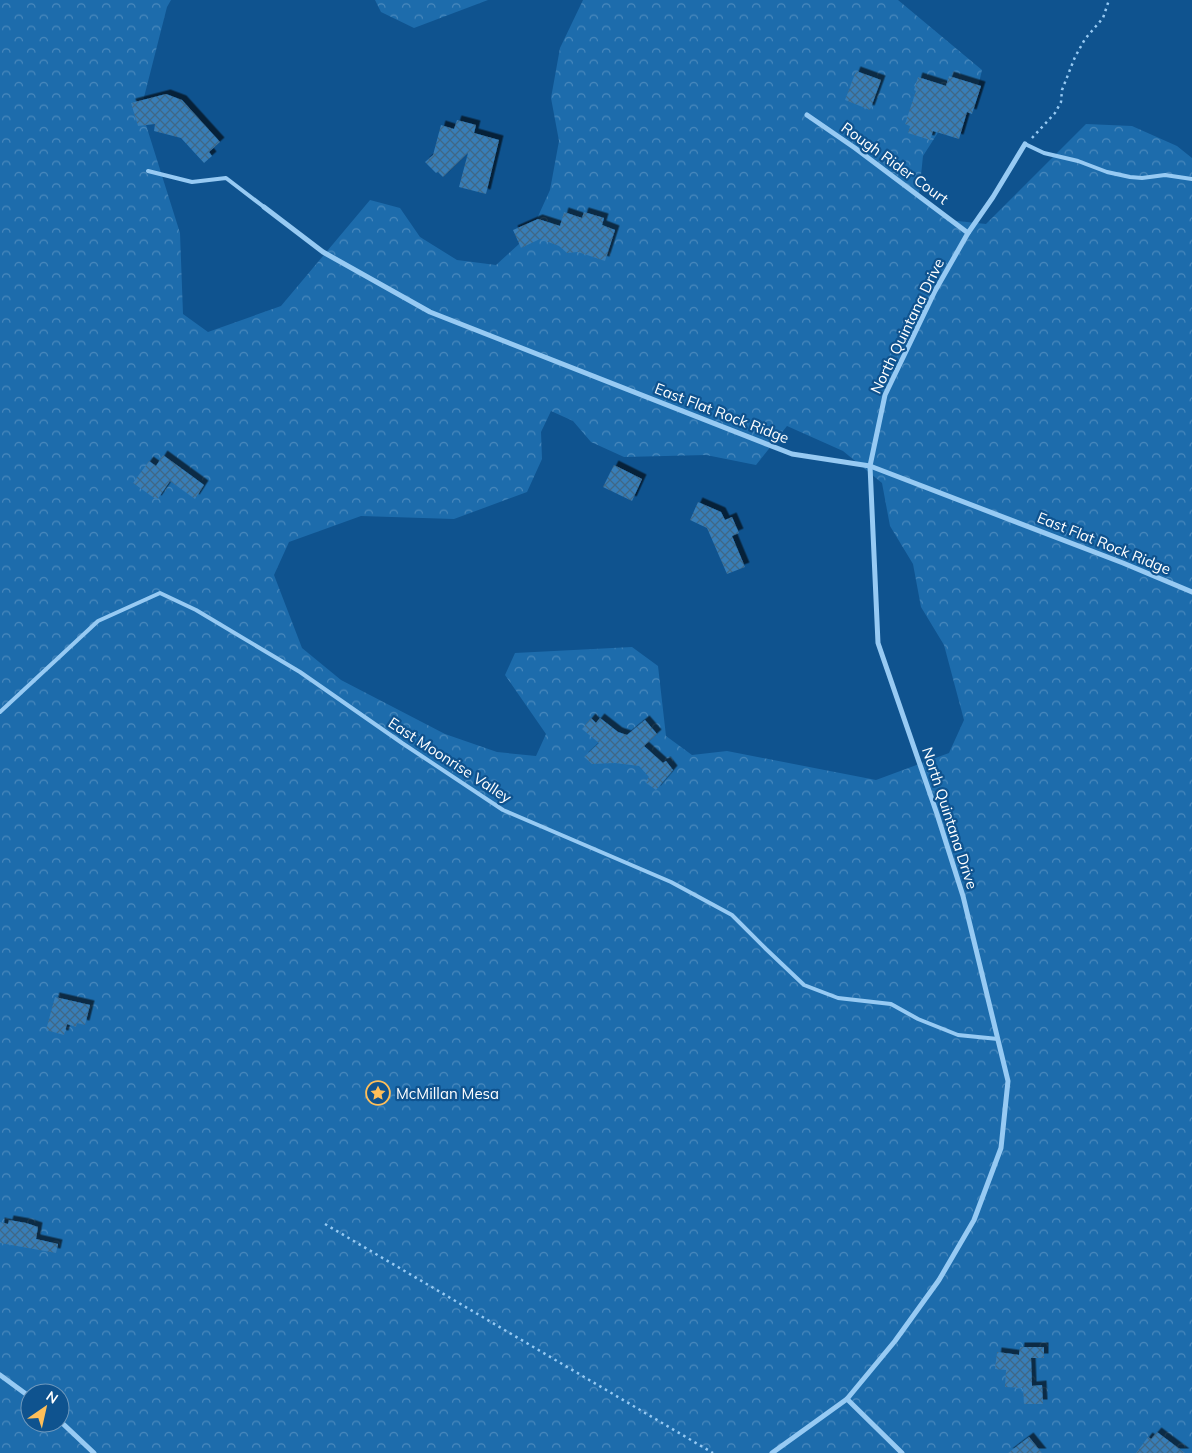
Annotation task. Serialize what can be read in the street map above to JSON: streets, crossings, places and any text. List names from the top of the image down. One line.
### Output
{"streets":{"street":["Rough Rider Court","North Quintana Drive","East Flat Rock Ridge"],"lane":["East Moonrise Valley"]},"crossings":[["Rough Rider Court","North Quintana Drive"],["North Quintana Drive","East Flat Rock Ridge"],["North Quintana Drive","East Moonrise Valley"]],"places":{"place":["McMillan Mesa"]},"north":"top right"}
